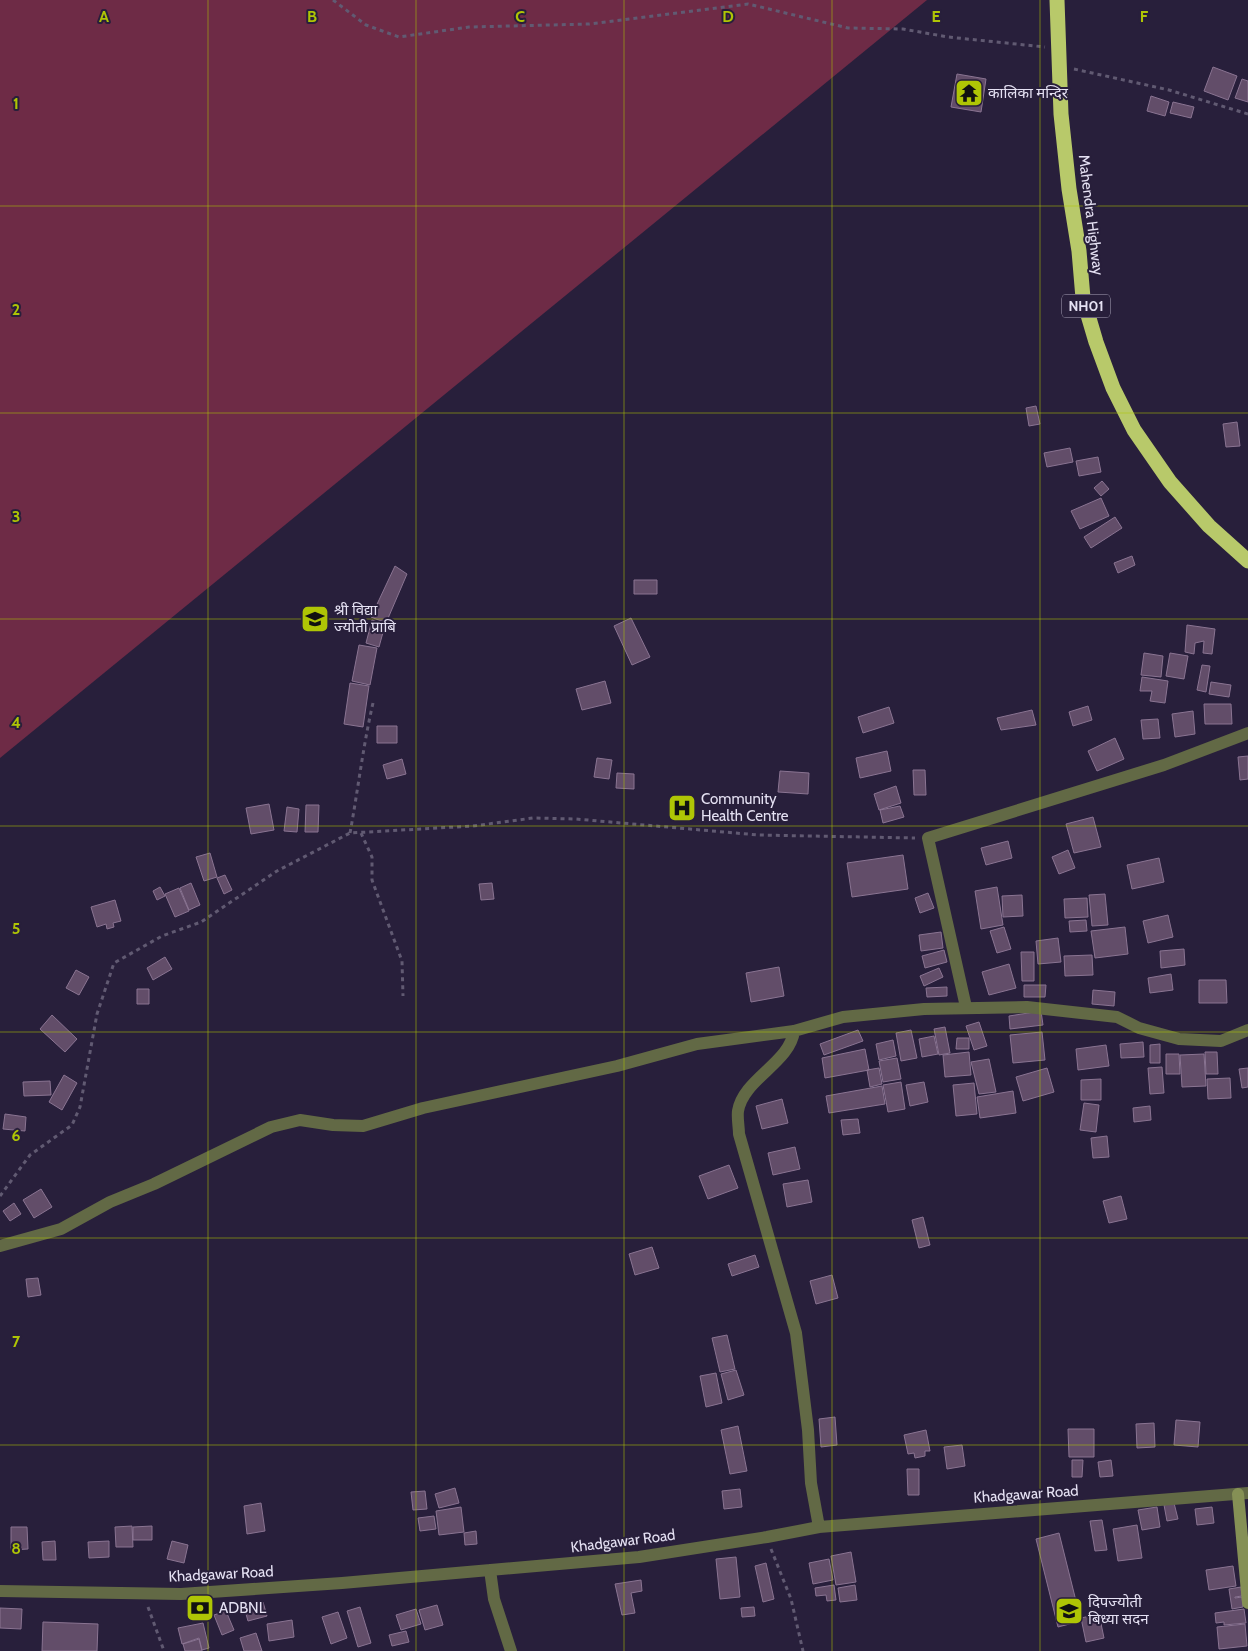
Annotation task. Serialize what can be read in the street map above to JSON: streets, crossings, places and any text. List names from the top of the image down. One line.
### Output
{"streets":{"highway":["Mahendra Highway","NH01"],"street":["Khadgawar Road"]},"places":{"temple":["कालिका मन्दिर"],"school or university":["श्री विद्या ज्योती प्राबि","दिपज्योती बिध्या सदन"],"hospital":["Community Health Centre"],"bank":["ADBNL"]},"grid":{"columns":["A","B","C","D","E","F"],"rows":["1","2","3","4","5","6","7","8"]}}
